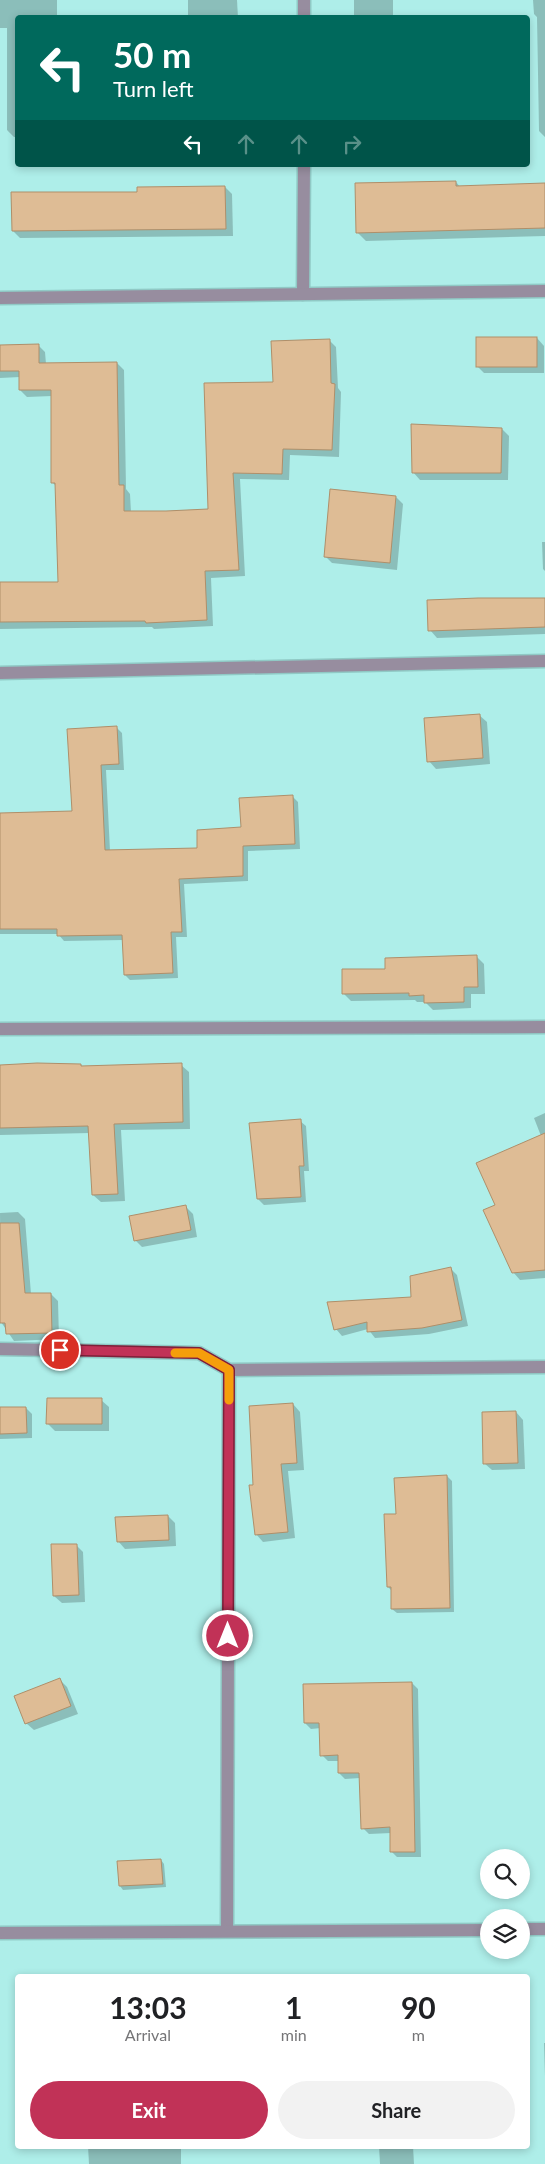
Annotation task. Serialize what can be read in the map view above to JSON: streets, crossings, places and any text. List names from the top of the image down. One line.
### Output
{"page":{"turn":["50 m","Turn left"],"eta":["13:03","Arrival","1","min","90","m"],"buttons":["Exit","Share"]}}
